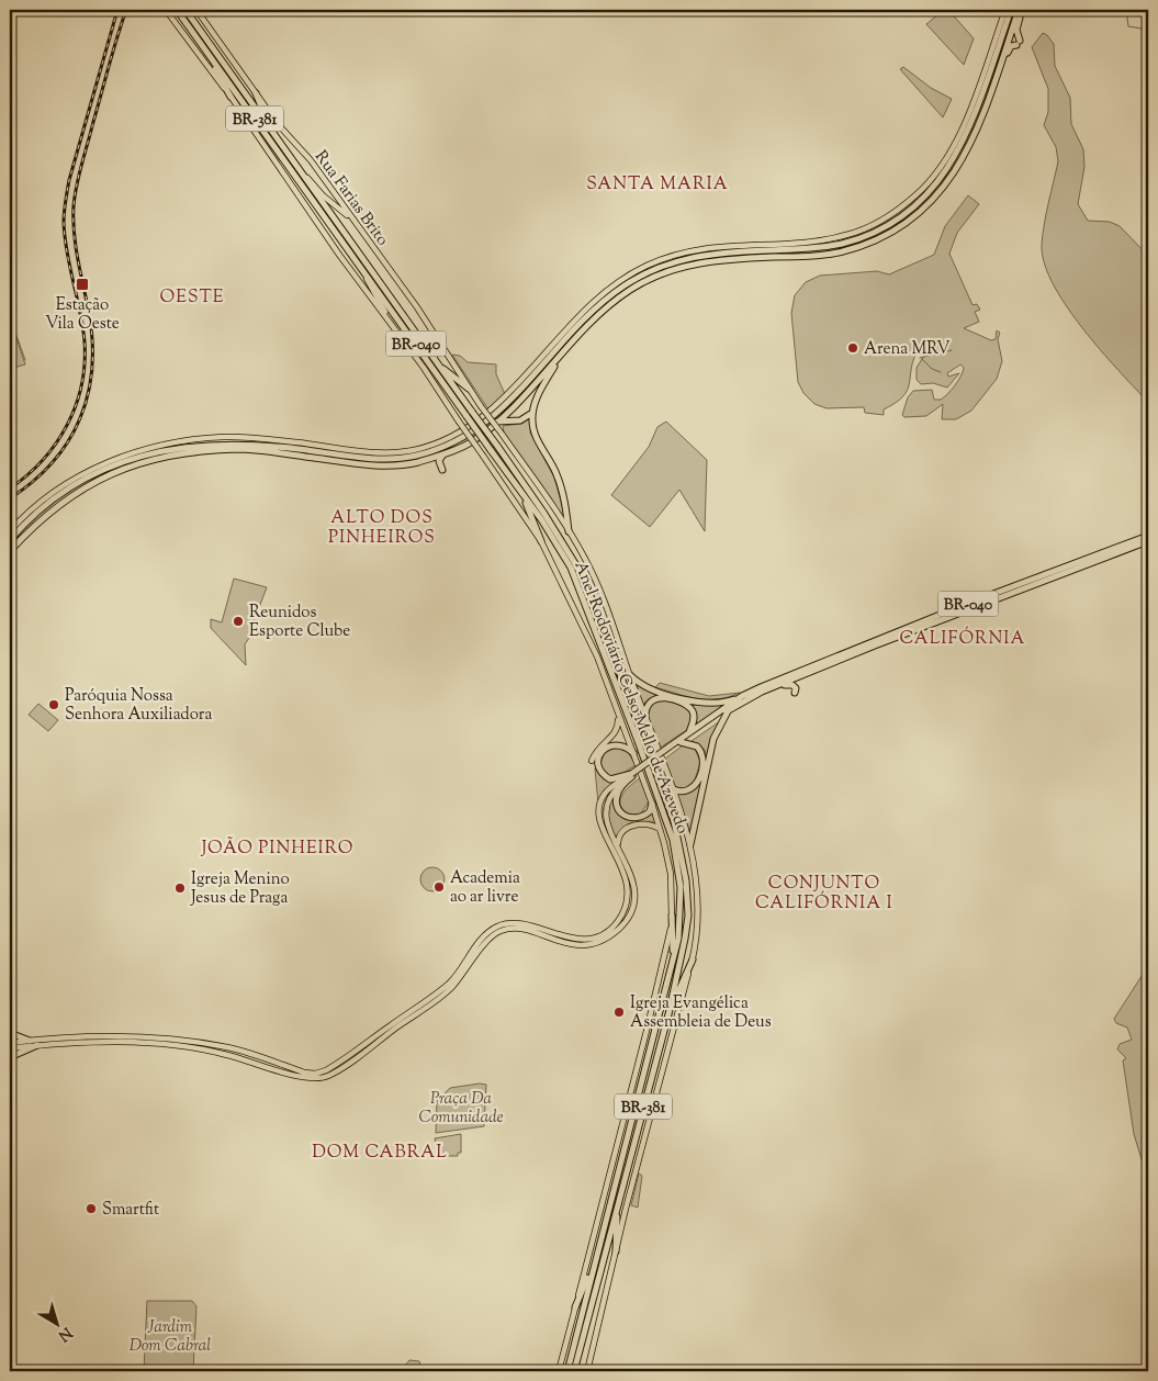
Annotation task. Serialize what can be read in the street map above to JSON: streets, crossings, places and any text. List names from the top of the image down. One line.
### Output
{"streets":{"highway":["BR-381","BR-040","Anel Rodoviário Celso Mello de Azevedo"],"main road":["Rua Farias Brito"]},"crossings":[["Rua Farias Brito","Anel Rodoviário Celso Mello de Azevedo"]],"districts":["SANTA MARIA","OESTE","ALTO DOS PINHEIROS","CALIFÓRNIA","JOÃO PINHEIRO","CONJUNTO CALIFÓRNIA I","DOM CABRAL"],"parks":["Praça Da Comunidade","Jardim Dom Cabral"],"places":{"transit":["Estação Vila Oeste"],"other":["Arena MRV","Reunidos Esporte Clube","Paróquia Nossa Senhora Auxiliadora","Academia ao ar livre","Igreja Menino Jesus de Praga","Igreja Evangélica Assembleia de Deus","Smartfit"]},"north":"bottom right"}
